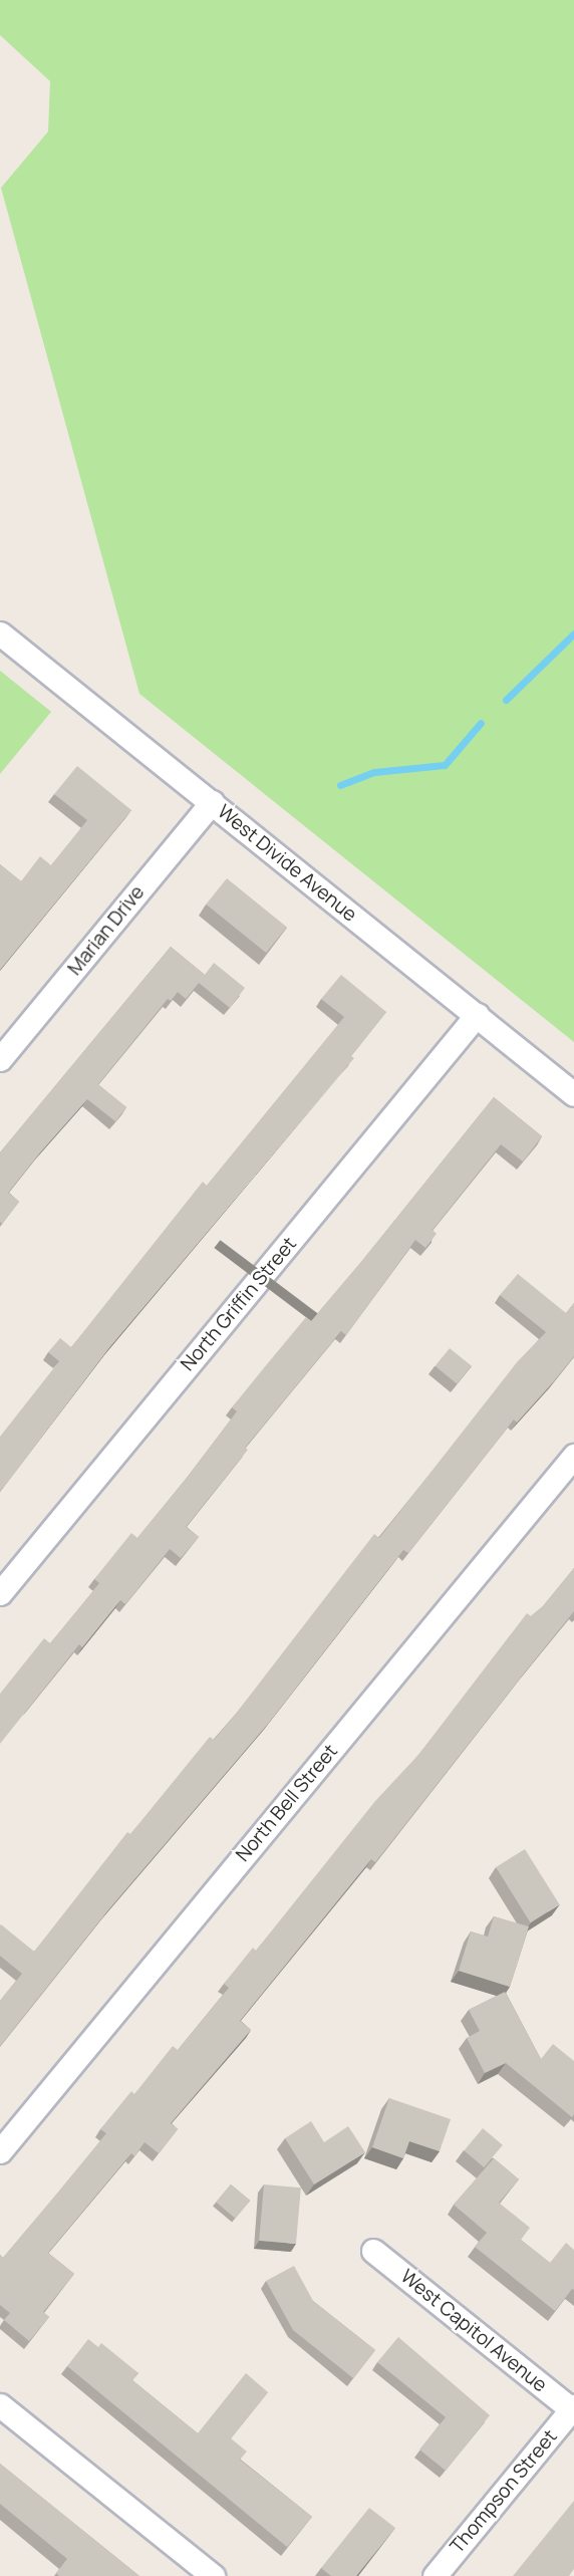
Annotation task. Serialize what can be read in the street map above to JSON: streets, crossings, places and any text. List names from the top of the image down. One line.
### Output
{"streets":{"street":["West Divide Avenue","Marian Drive","North Griffin Street","North Bell Street","West Capitol Avenue","Thompson Street"]},"crossings":[["West Divide Avenue","Marian Drive"],["West Divide Avenue","North Griffin Street"],["West Capitol Avenue","Thompson Street"]]}
